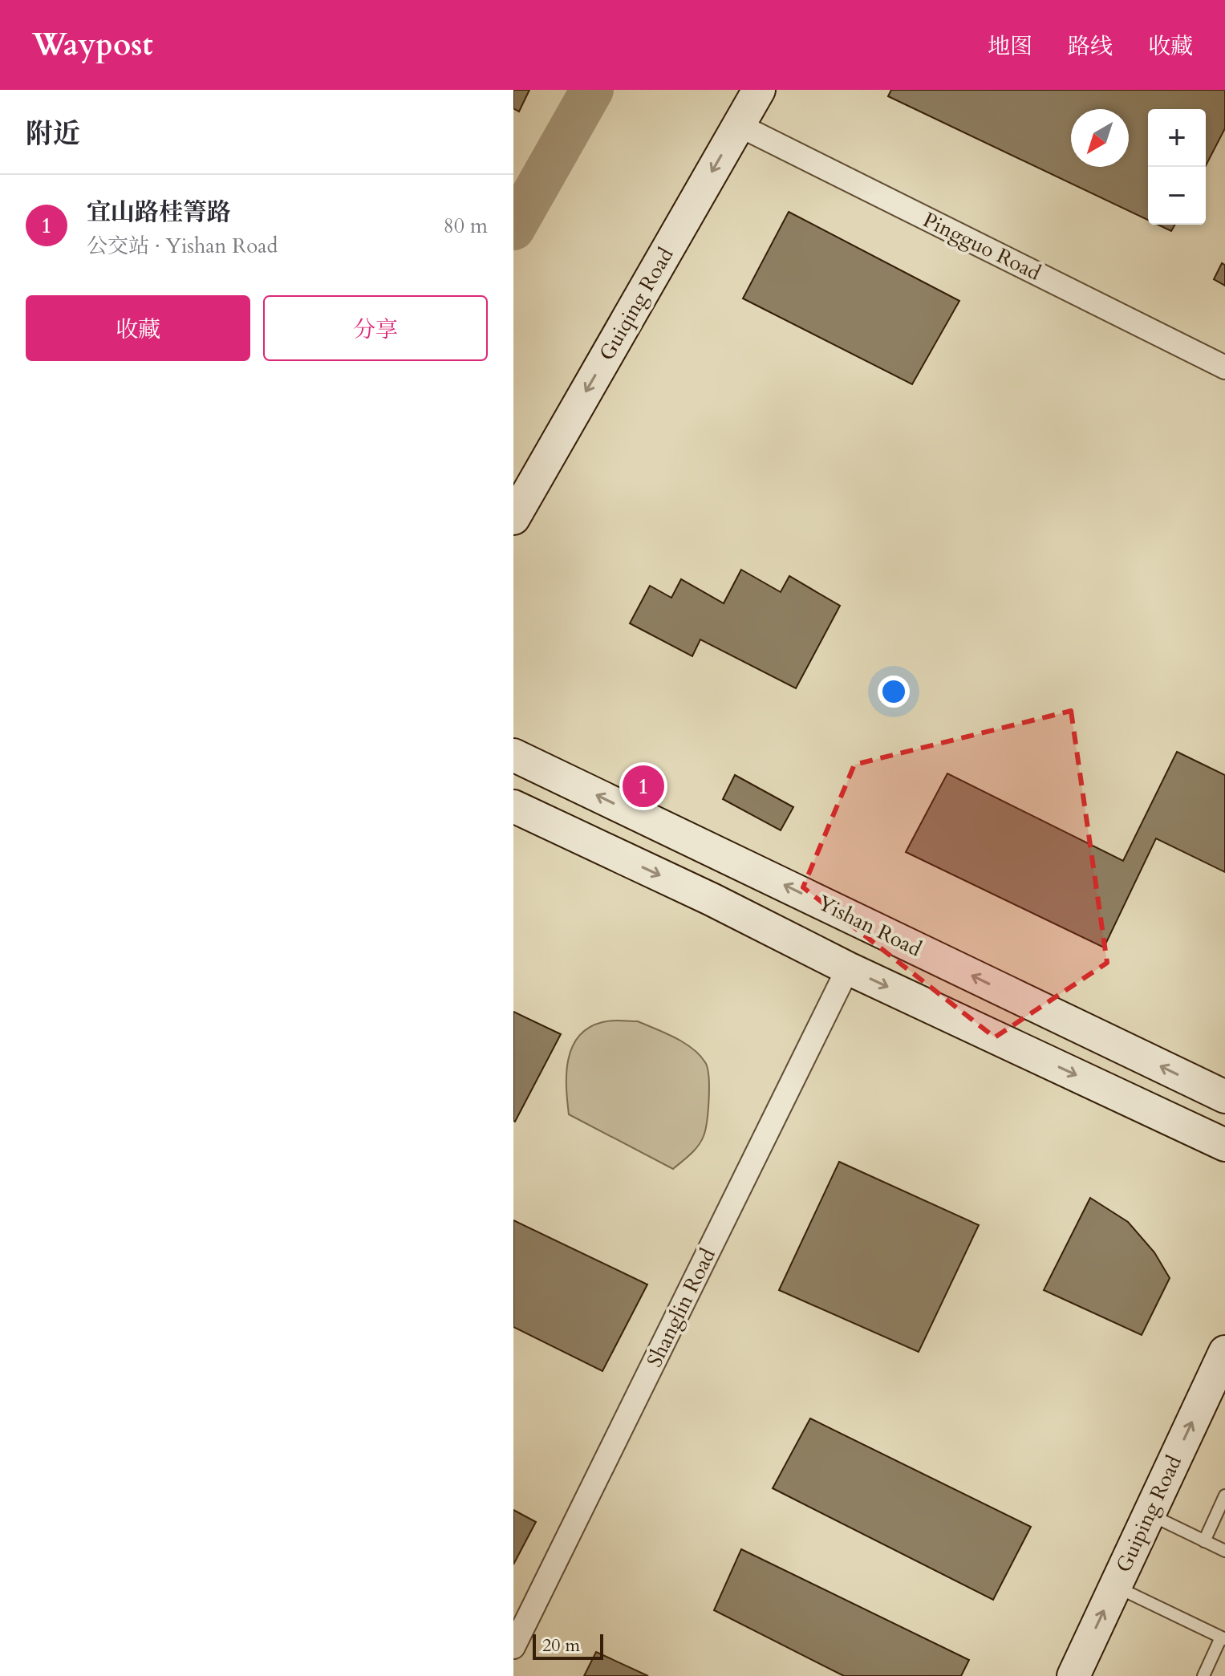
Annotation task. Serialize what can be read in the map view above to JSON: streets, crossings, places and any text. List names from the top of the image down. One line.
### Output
{"streets":{"main road":["Guiqing Road","Yishan Road","Guiping Road"],"street":["Pingguo Road","Shanglin Road"]},"crossings":[["Pingguo Road","Guiqing Road"]],"one_way":["Guiqing Road","Guiping Road"],"scale_bar":"20 m","north":"bottom left","page":{"header":"Waypost","nav":["地图","路线","收藏"],"heading":"附近","map_buttons":["+","−"],"list":[{"mark":"1","name":"宜山路桂箐路","note":"公交站 · Yishan Road","value":"80 m"}],"buttons":["收藏","分享"],"pins":"1","scale":"20 m"}}
